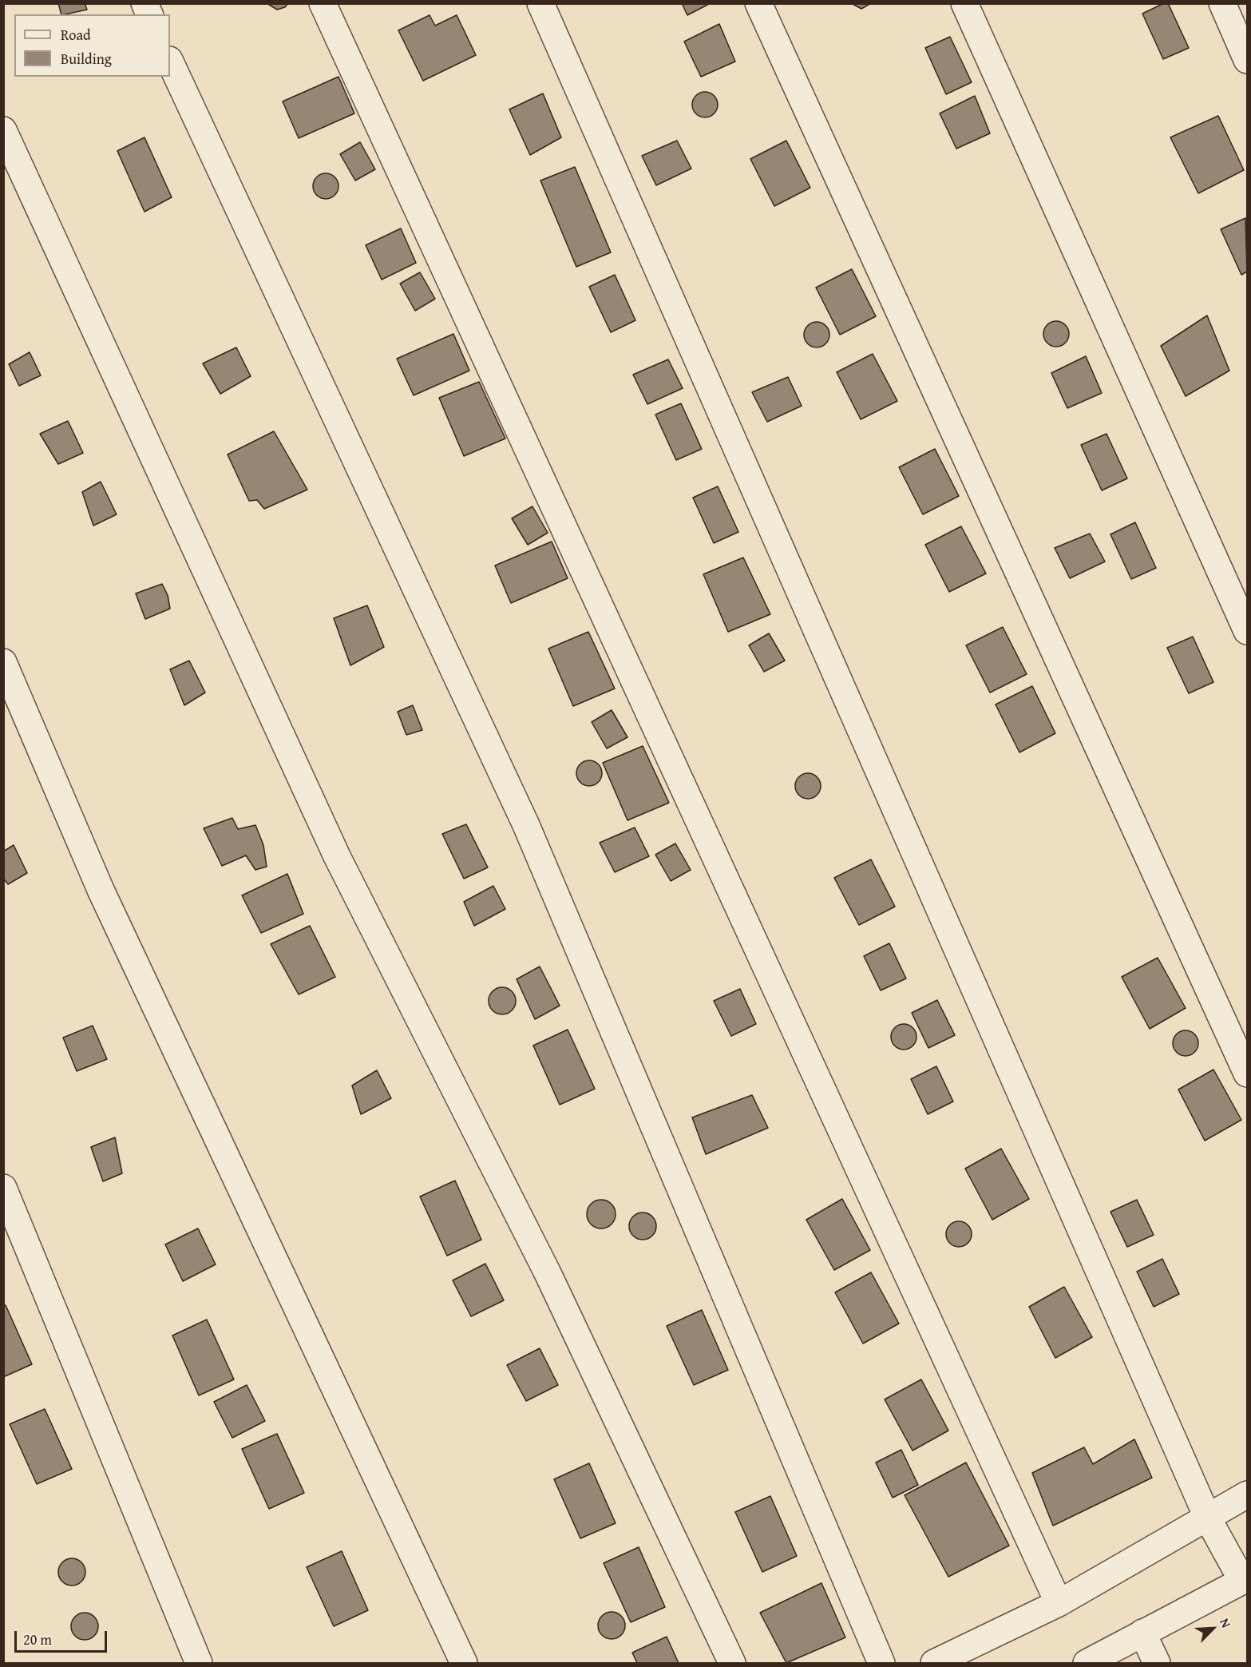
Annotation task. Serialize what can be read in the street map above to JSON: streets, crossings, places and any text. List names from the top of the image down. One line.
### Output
{"legend":["Road","Building"],"scale_bar":"20 m","north":"top right"}
